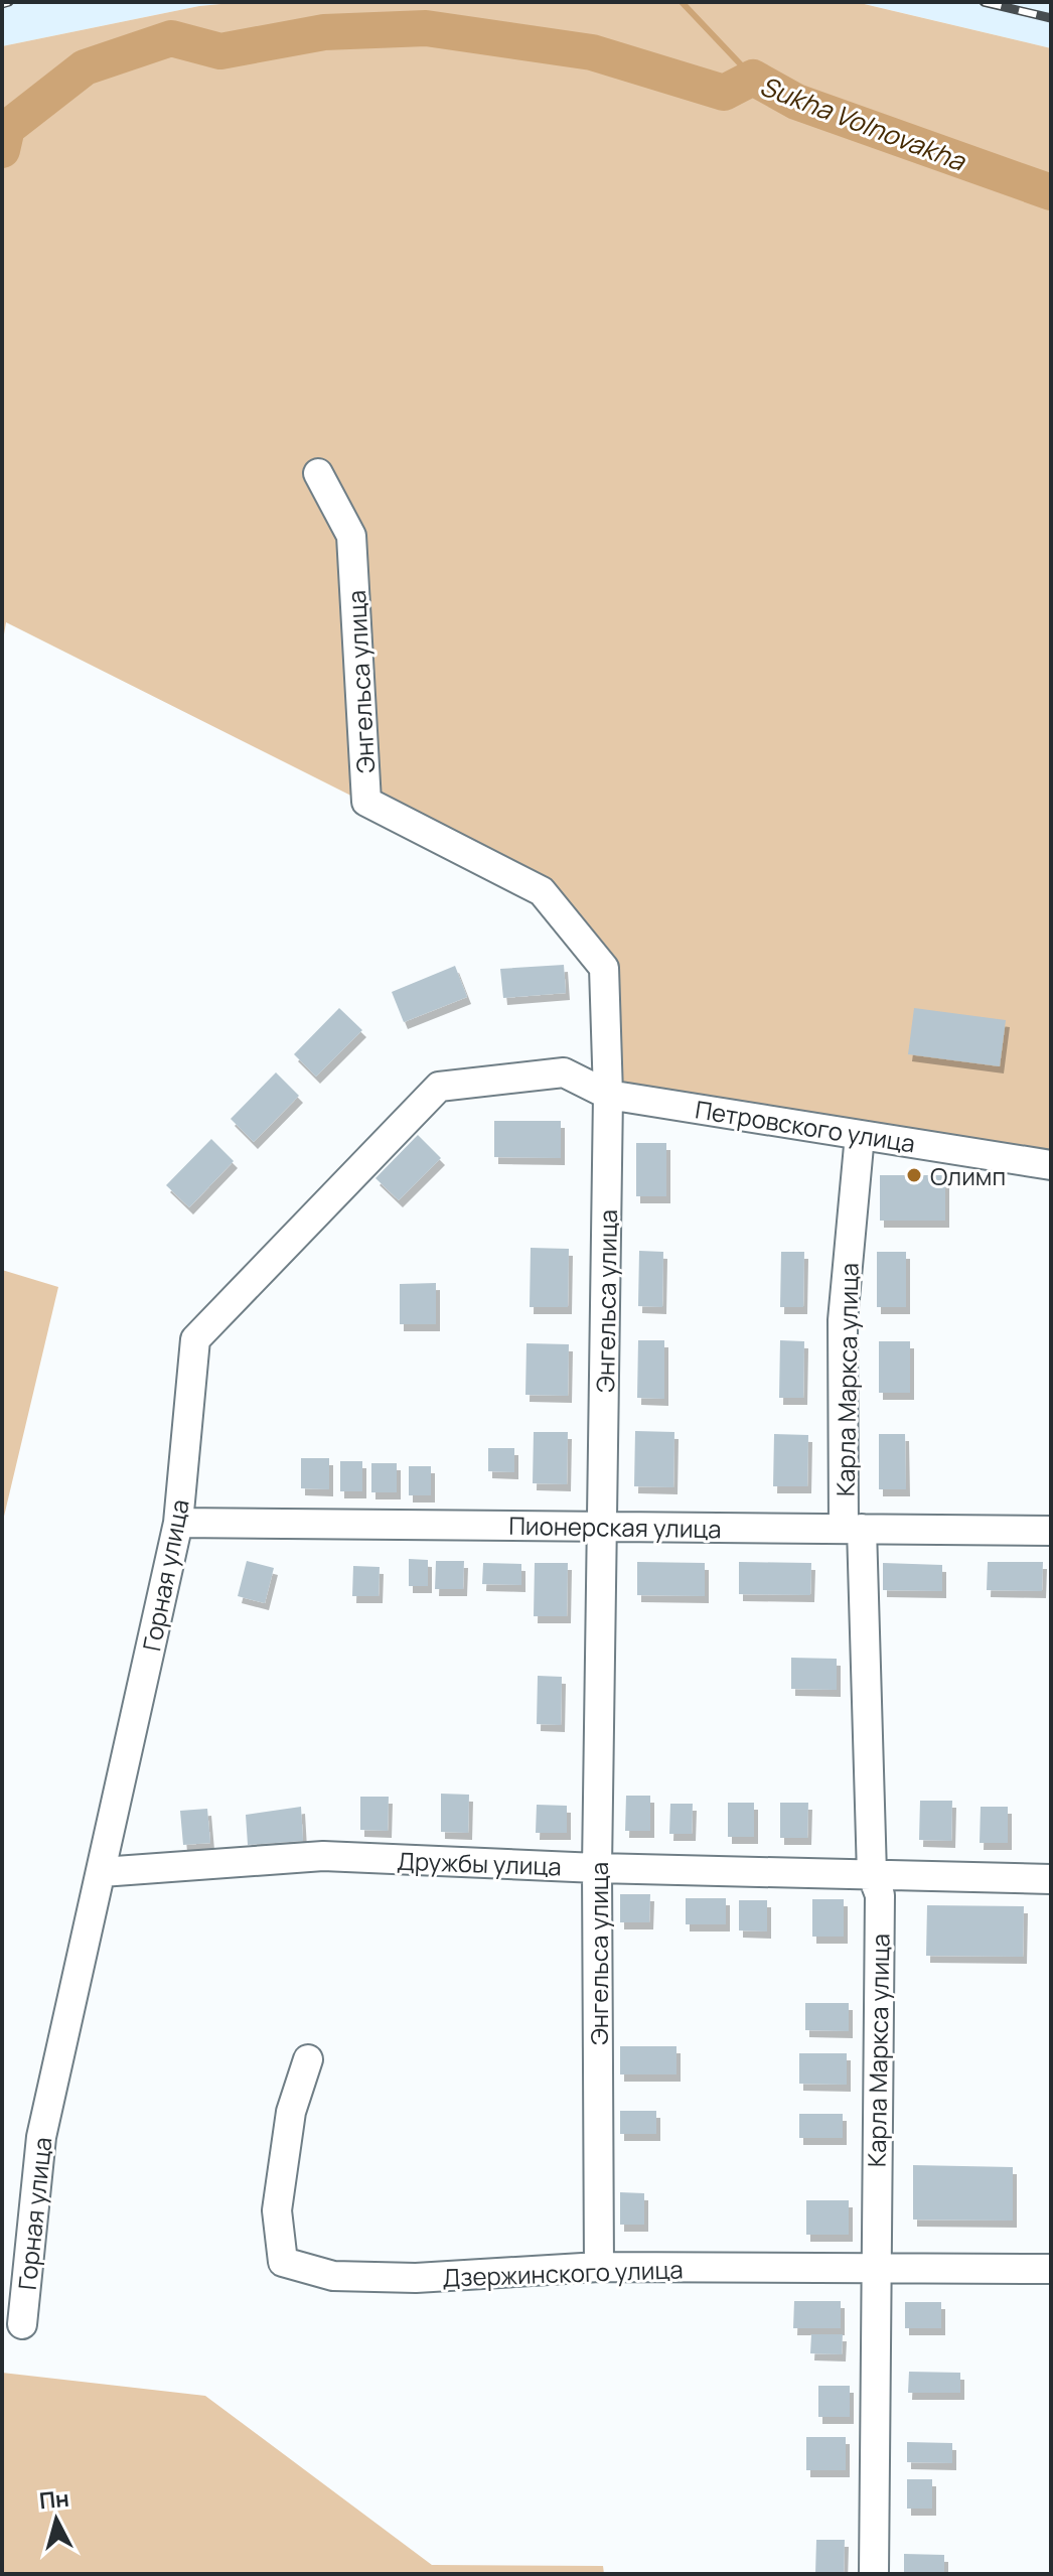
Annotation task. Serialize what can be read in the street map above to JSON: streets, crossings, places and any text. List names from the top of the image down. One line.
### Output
{"streets":{"street":["Энгельса улица","Петровского улица","Карла Маркса улица","Пионерская улица","Горная улица","Дружбы улица","Дзержинского улица"]},"crossings":[["Энгельса улица","Петровского улица"],["Энгельса улица","Пионерская улица"],["Энгельса улица","Горная улица"],["Энгельса улица","Дружбы улица"],["Энгельса улица","Дзержинского улица"],["Петровского улица","Карла Маркса улица"],["Петровского улица","Горная улица"],["Карла Маркса улица","Пионерская улица"],["Карла Маркса улица","Дружбы улица"],["Карла Маркса улица","Дзержинского улица"],["Пионерская улица","Горная улица"],["Горная улица","Дружбы улица"]],"water":["Sukha Volnovakha"],"places":["Олимп"],"north":"top"}
